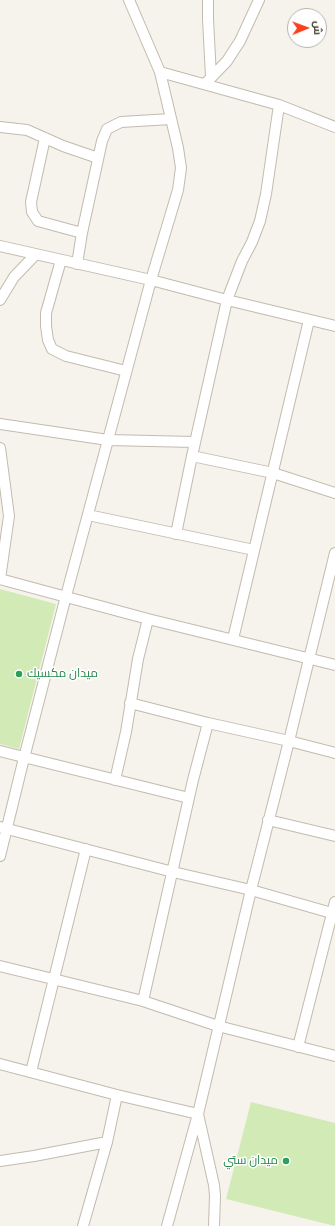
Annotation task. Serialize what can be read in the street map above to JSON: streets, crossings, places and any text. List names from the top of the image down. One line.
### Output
{"places":["ميدان مكسيك","ميدان ستي"],"north":"right"}
